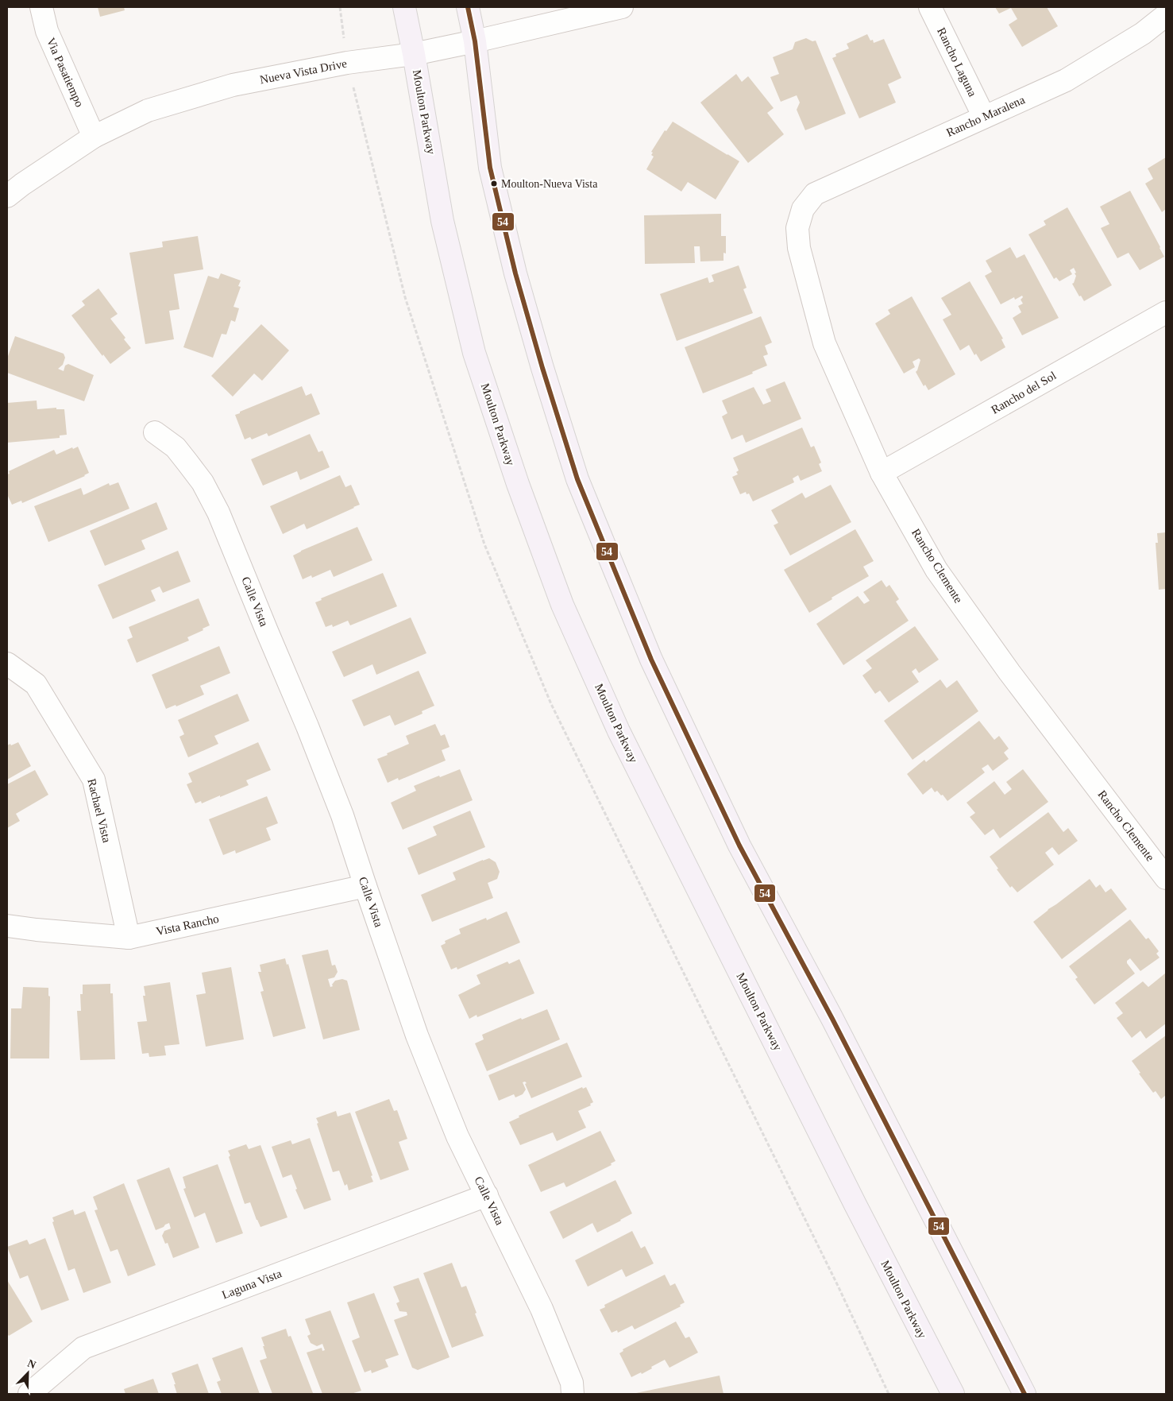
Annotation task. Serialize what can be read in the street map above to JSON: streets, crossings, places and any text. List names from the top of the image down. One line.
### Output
{"streets":{"main road":["Moulton Parkway"],"street":["Rancho Laguna","Nueva Vista Drive","Via Pasatiempo","Rancho Maralena","Rancho del Sol","Rancho Clemente","Calle Vista","Rachael Vista","Vista Rancho","Laguna Vista"]},"crossings":[["Rancho Laguna","Rancho Maralena"],["Nueva Vista Drive","Via Pasatiempo"],["Nueva Vista Drive","Moulton Parkway"],["Rancho Maralena","Rancho Clemente"],["Rancho del Sol","Rancho Clemente"],["Calle Vista","Vista Rancho"],["Calle Vista","Laguna Vista"],["Rachael Vista","Vista Rancho"]],"places":["Moulton-Nueva Vista"],"lines":["transit line 54"],"north":"top right"}
